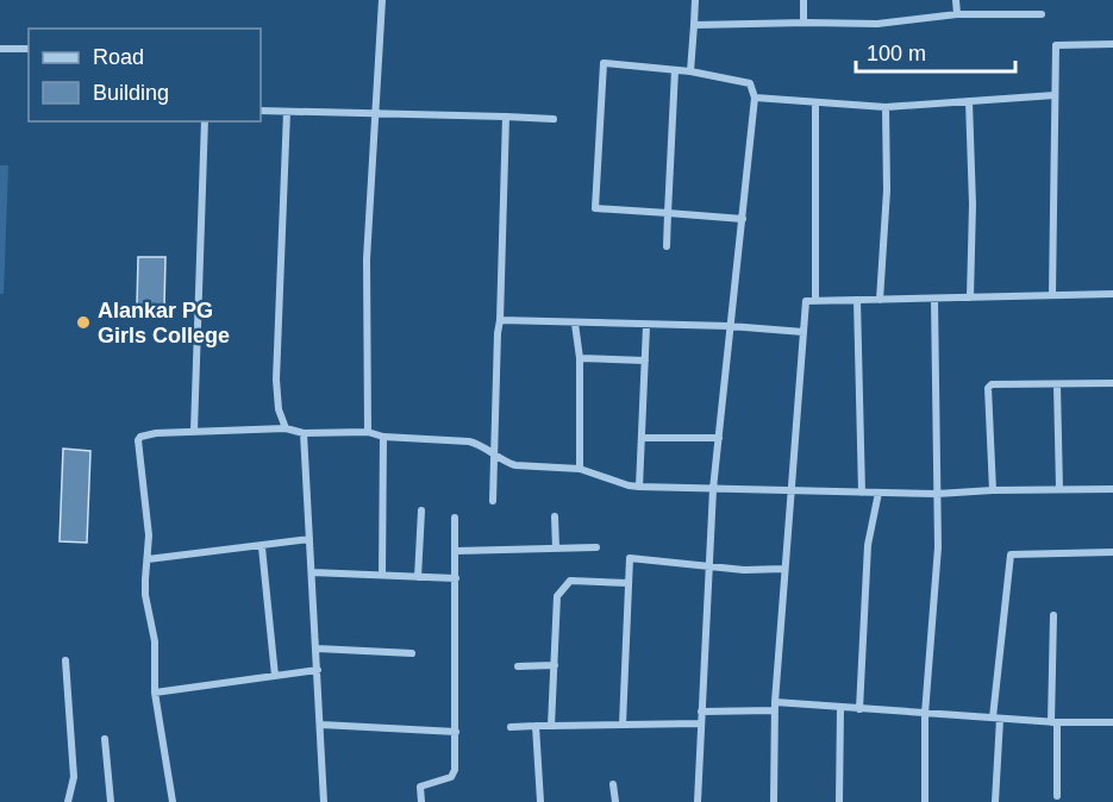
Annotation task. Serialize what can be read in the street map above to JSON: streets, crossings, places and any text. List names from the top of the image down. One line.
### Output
{"places":["Alankar PG Girls College"],"legend":["Road","Building"],"scale_bar":"100 m"}
